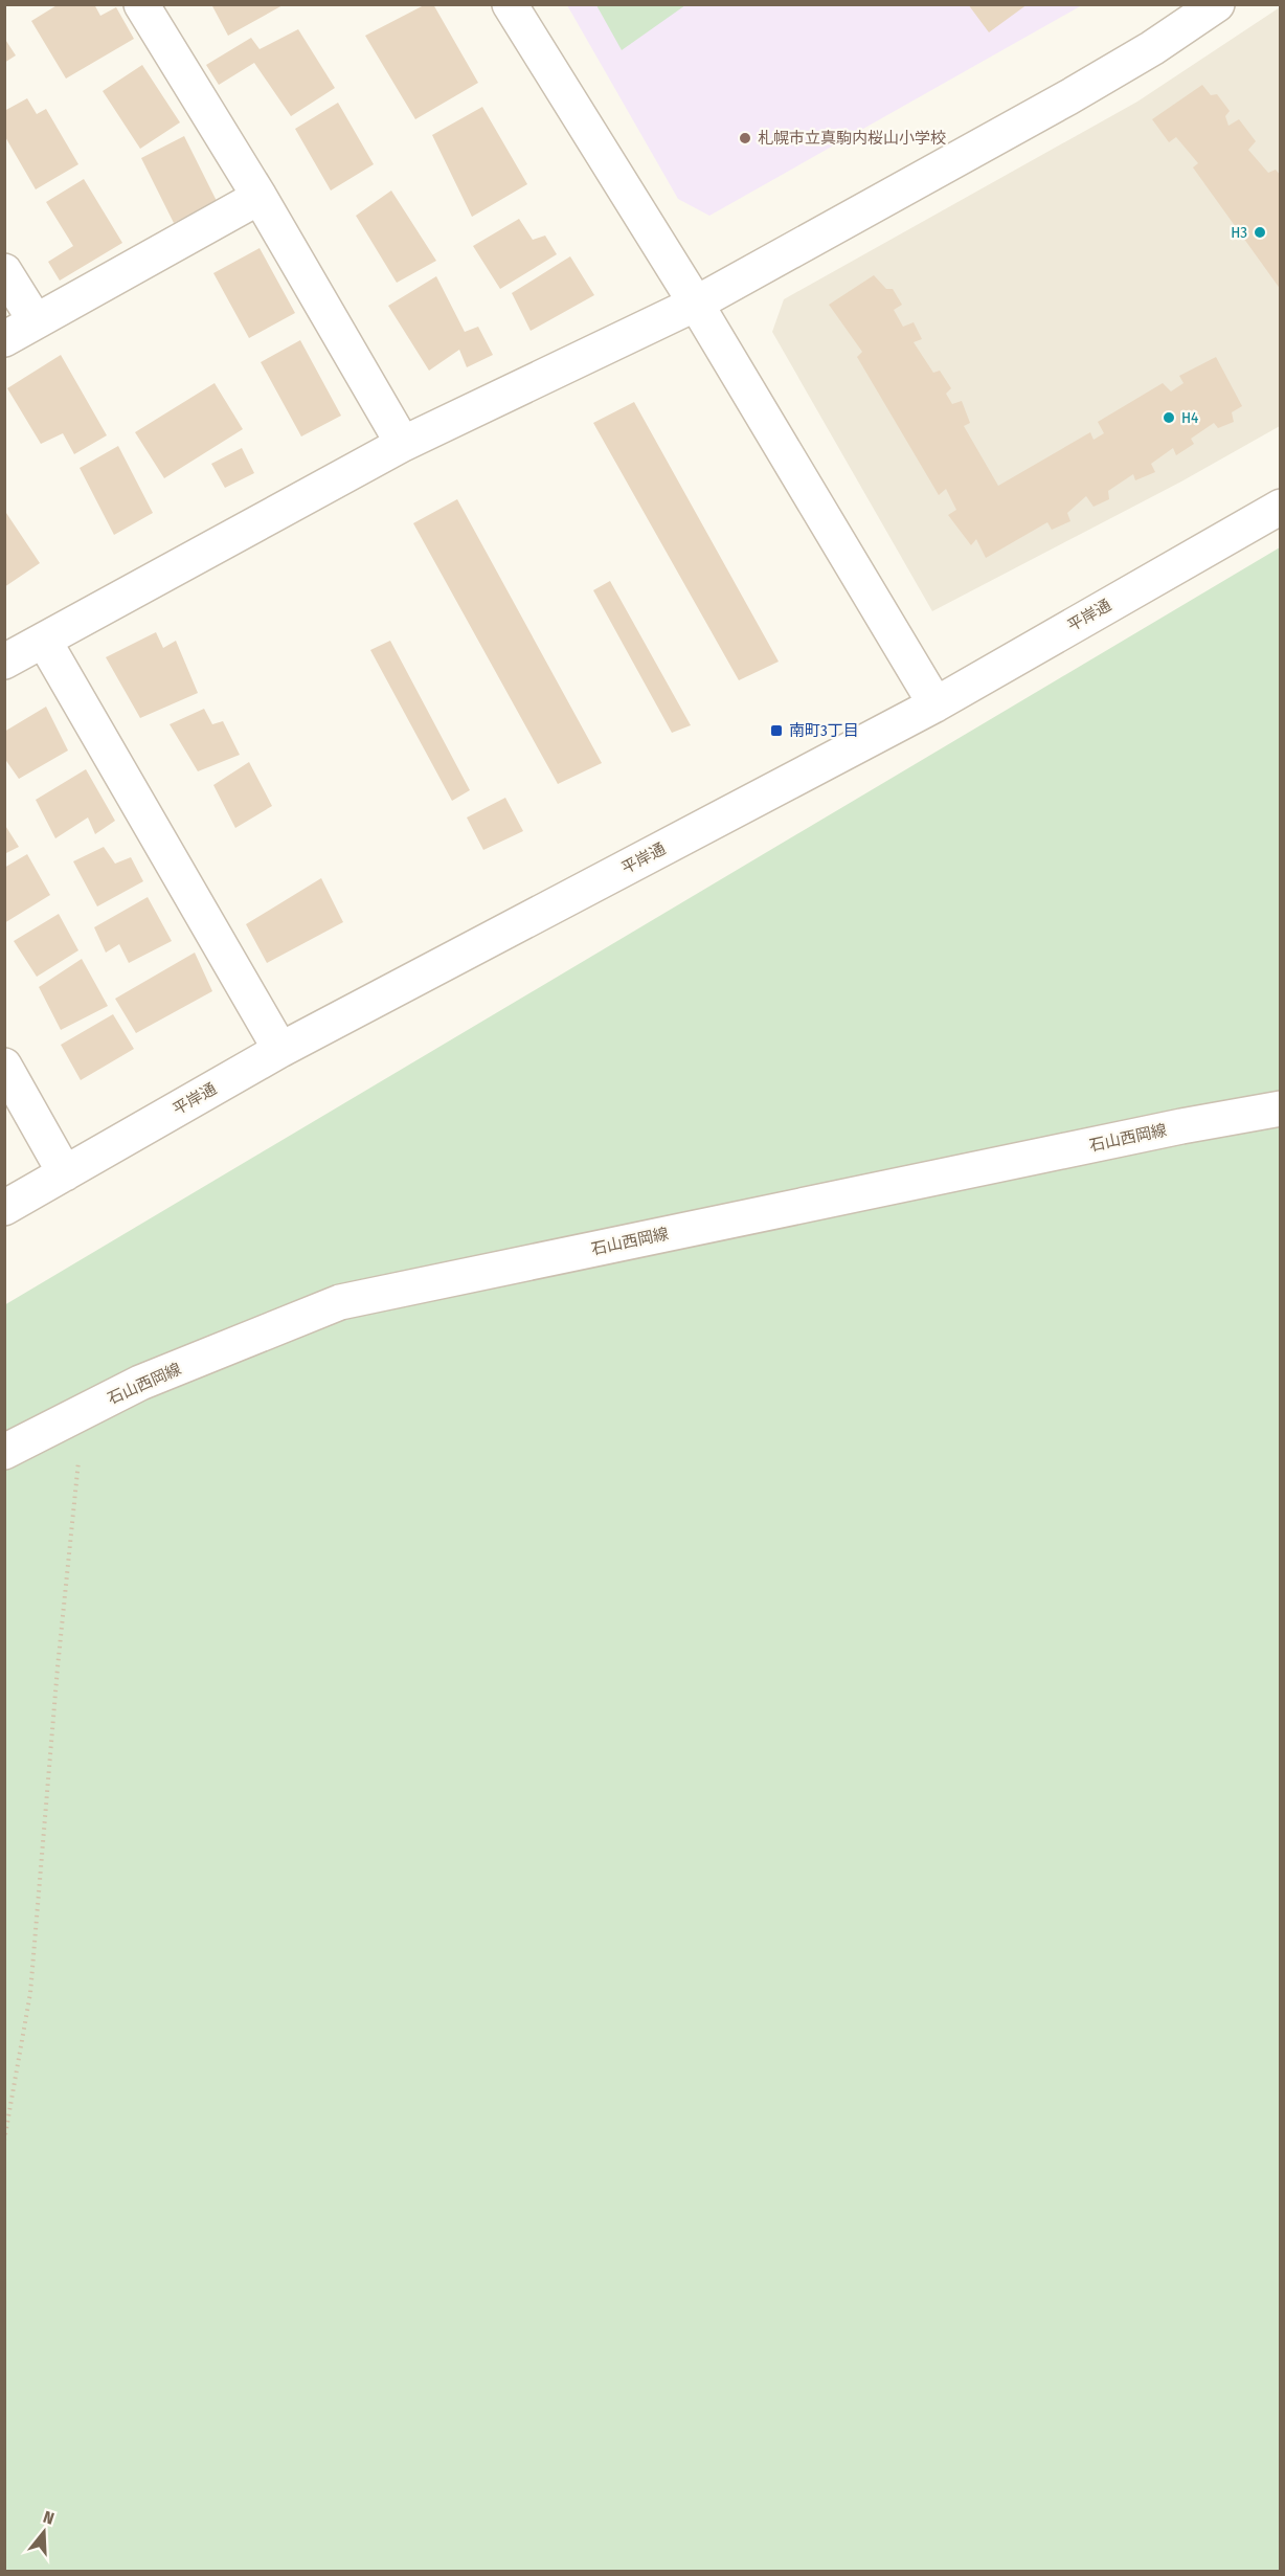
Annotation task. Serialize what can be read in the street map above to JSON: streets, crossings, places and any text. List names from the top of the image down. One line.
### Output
{"streets":{"street":["平岸通","石山西岡線"]},"places":{"other":["札幌市立真駒内桜山小学校","H3","H4"],"transit":["南町3丁目"]},"north":"top"}
